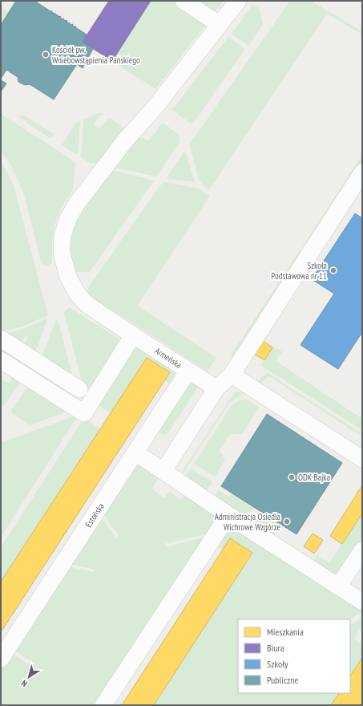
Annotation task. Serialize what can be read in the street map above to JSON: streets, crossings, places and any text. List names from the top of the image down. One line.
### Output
{"streets":{"street":["Armeńska","Estońska"]},"crossings":[["Armeńska","Estońska"]],"places":["Kościół pw. Wniebowstąpienia Pańskiego","Szkoła Podstawowa nr 11","ODK Bajka","Administracja Osiedla Wichrowe Wzgórze"],"legend":["Mieszkania","Biura","Szkoły","Publiczne"],"north":"bottom left"}
